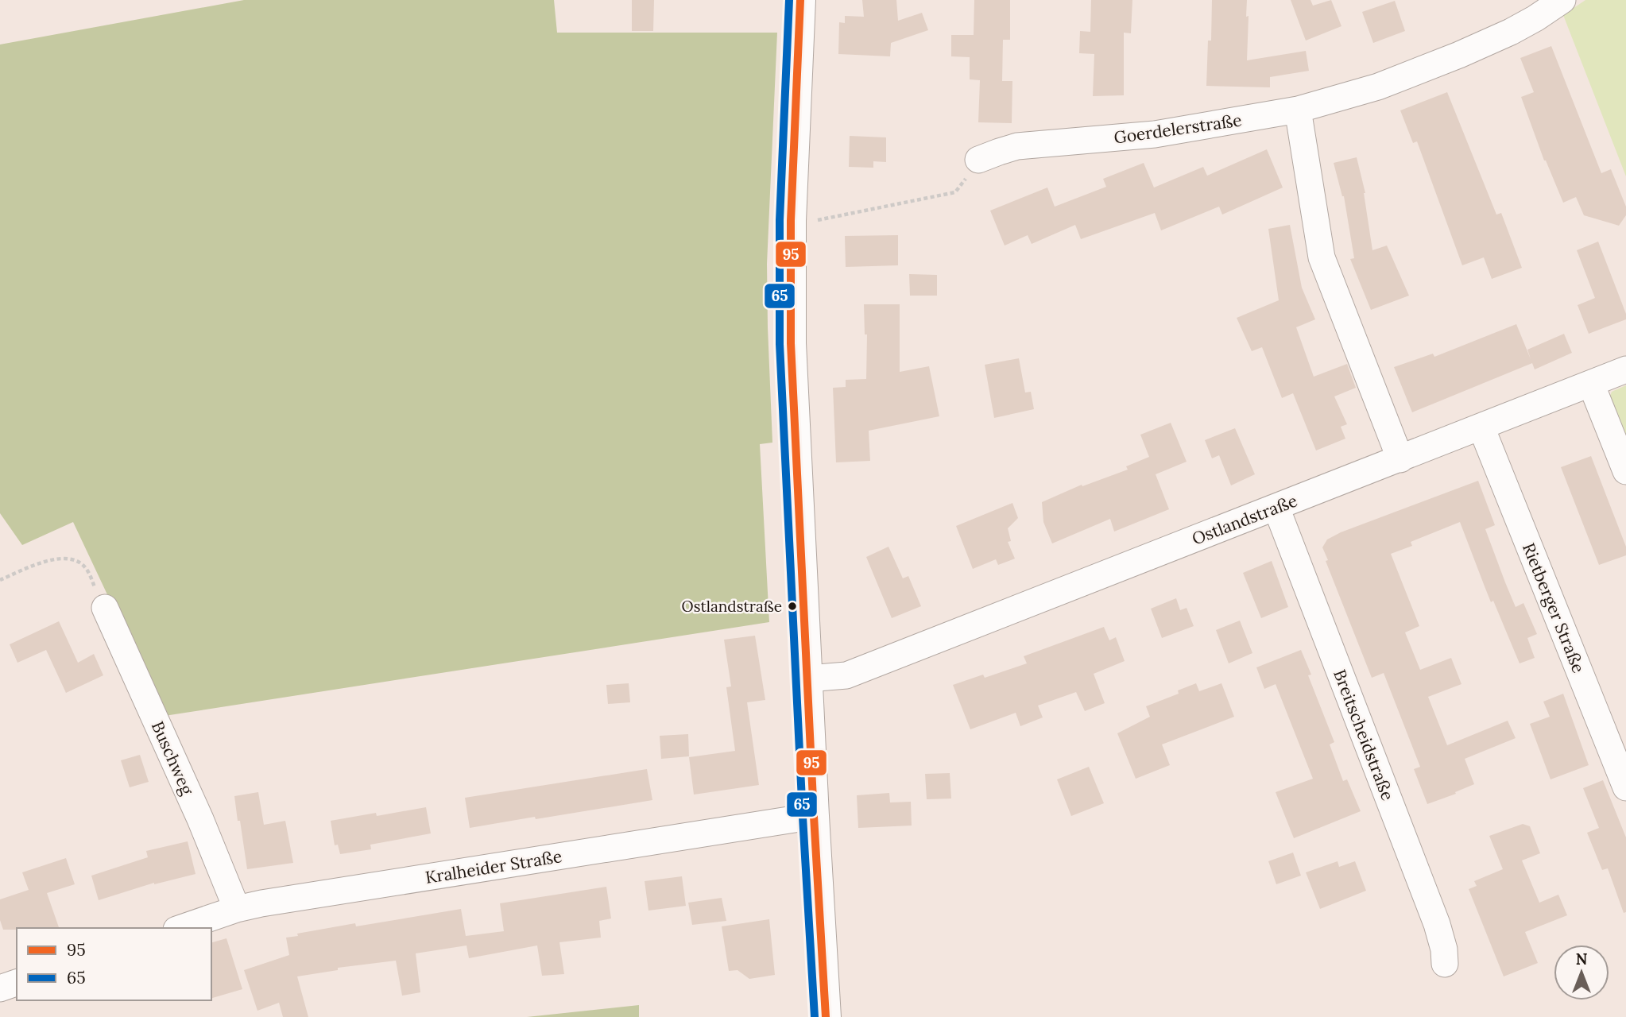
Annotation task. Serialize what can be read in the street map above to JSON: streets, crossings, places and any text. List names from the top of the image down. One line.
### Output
{"streets":{"street":["Goerdelerstraße","Ostlandstraße","Rietberger Straße","Breitscheidstraße","Buschweg","Kralheider Straße"]},"crossings":[["Ostlandstraße","Rietberger Straße"],["Ostlandstraße","Breitscheidstraße"],["Buschweg","Kralheider Straße"]],"places":["Ostlandstraße"],"lines":["transit line 95","transit line 65"],"legend":["95","65"],"north":"top"}
